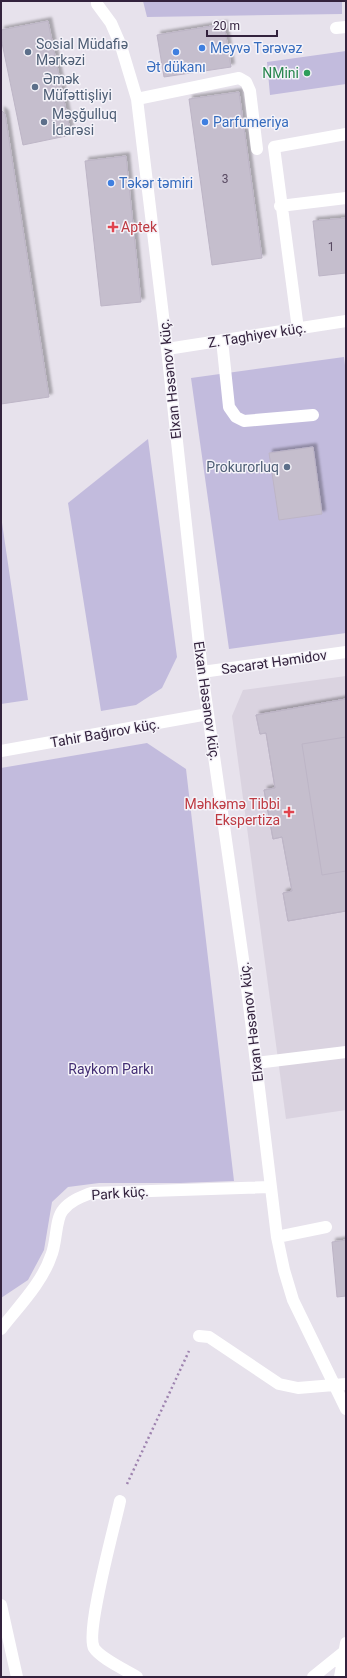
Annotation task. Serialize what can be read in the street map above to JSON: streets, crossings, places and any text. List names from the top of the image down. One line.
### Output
{"streets":{"street":["Z. Taghiyev küç.","Elxan Həsənov küç.","Səcarət Həmidov","Tahir Bağırov küç.","Park küç."]},"crossings":[["Z. Taghiyev küç.","Elxan Həsənov küç."],["Elxan Həsənov küç.","Səcarət Həmidov"],["Elxan Həsənov küç.","Tahir Bağırov küç."],["Elxan Həsənov küç.","Park küç."]],"parks":["Raykom Parkı"],"places":{"other":["Meyvə Tərəvəz","Sosial Müdafiə Mərkəzi","Ət dükanı","NMini","Əmək Müfəttişliyi","Məşğulluq İdarəsi","Parfumeriya","Təkər təmiri","Prokurorluq"],"health":["Aptek","Məhkəmə Tibbi Ekspertiza"]},"house_numbers":["3","1"],"scale_bar":"20 m"}
